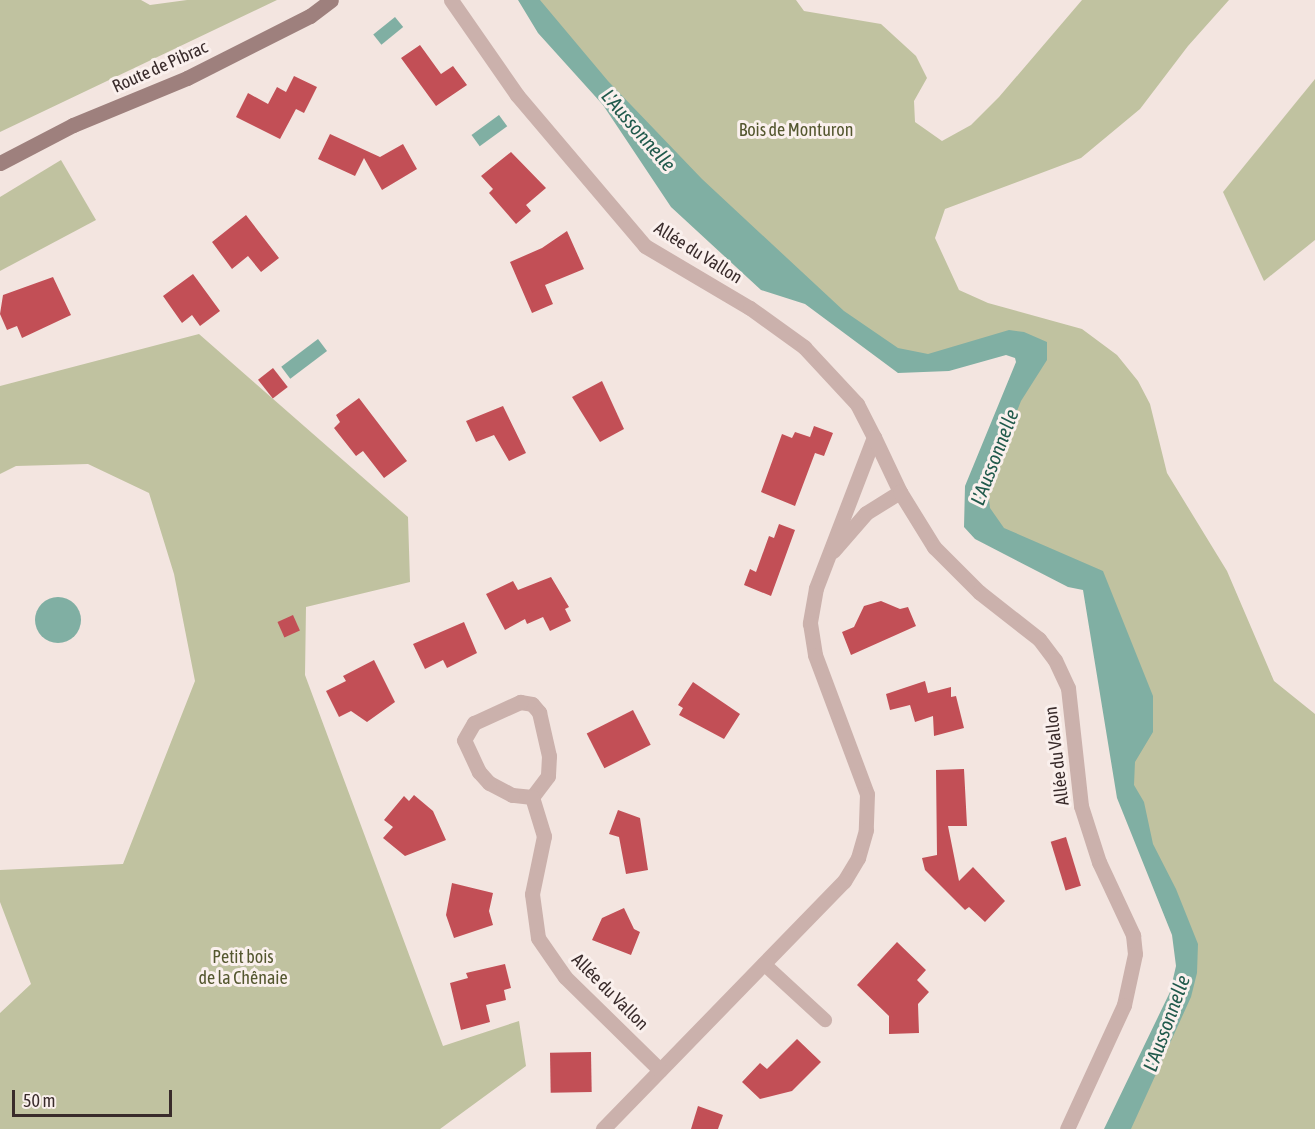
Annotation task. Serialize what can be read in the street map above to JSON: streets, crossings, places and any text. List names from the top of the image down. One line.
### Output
{"streets":{"main road":["Route de Pibrac"],"street":["Allée du Vallon"]},"water":["L'Aussonnelle"],"parks":["Bois de Monturon","Petit bois de la Chênaie"],"scale_bar":"50 m"}
